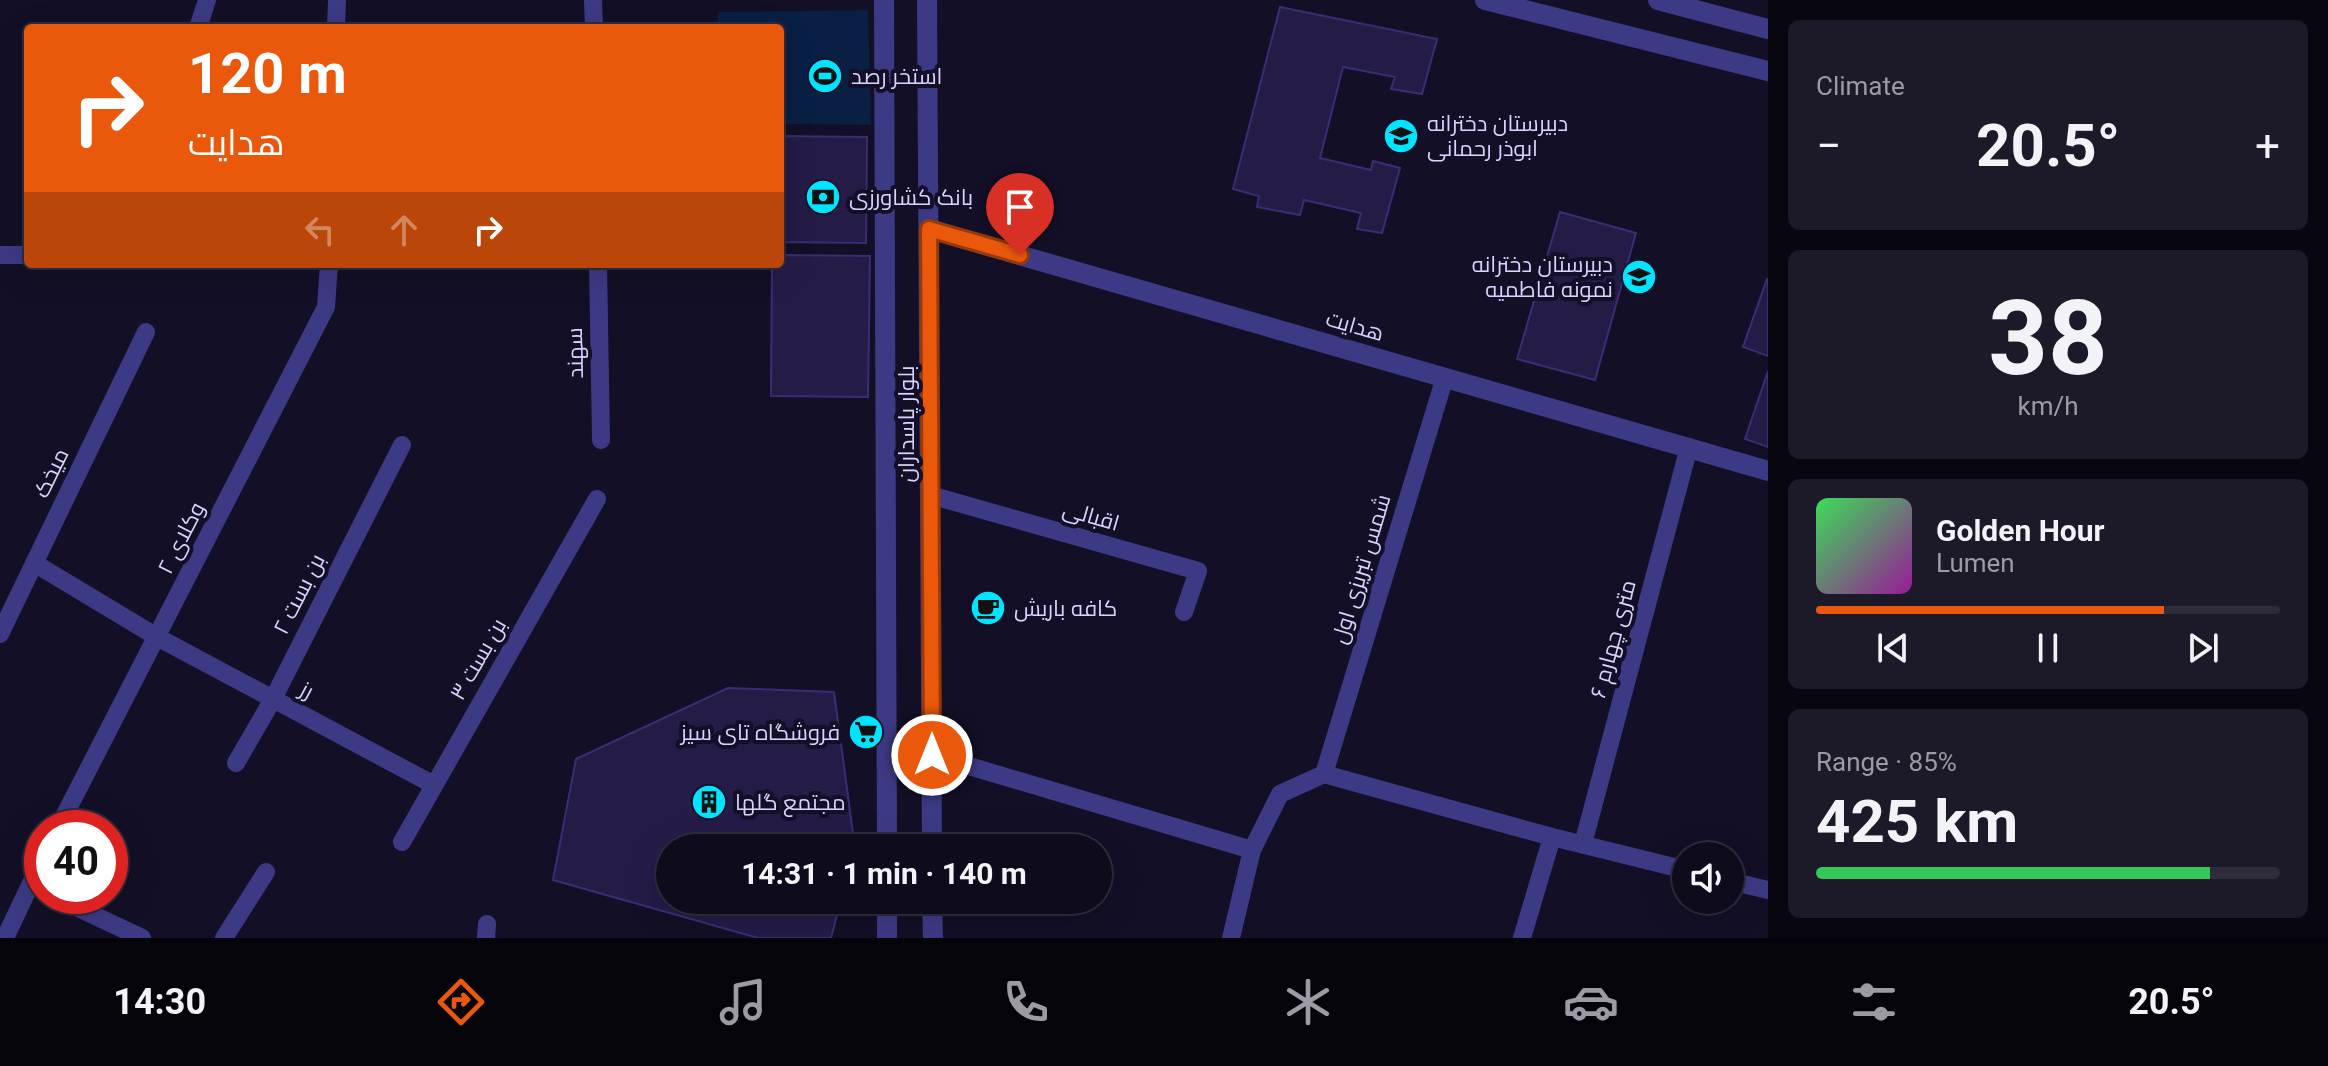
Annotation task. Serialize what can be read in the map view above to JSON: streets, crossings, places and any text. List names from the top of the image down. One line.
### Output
{"streets":{"street":["هدایت","بلوار پاسداران"],"lane":["سهند","میخک","اقبالی","وکلای ۲","شمس تبریزی اول","بن بست ۲","۶ متری چهارم","بن بست ۳","رز"]},"crossings":[["هدایت","بلوار پاسداران"],["هدایت","شمس تبریزی اول"],["هدایت","۶ متری چهارم"],["بلوار پاسداران","اقبالی"],["میخک","رز"],["وکلای ۲","رز"],["بن بست ۲","رز"],["بن بست ۳","رز"]],"places":{"sports":["استخر رصد"],"school or university":["دبیرستان دخترانه ابوذر رحمانی","دبیرستان دخترانه نمونه فاطمیه"],"bank":["بانک کشاورزی"],"cafe":["کافه باریش"],"supermarket":["فروشگاه تای سیز"],"building":["مجتمع گلها"]},"page":{"tile":["Climate",["38","km/h"],["Range · 85%","425 km"]],"turn":["120 m","هدایت"],"heat":["−","20.5°","+"],"song":["Golden Hour","Lumen"],"limit":"40","trip":"14:31 · 1 min · 140 m","tabs":["14:30","20.5°"]}}
